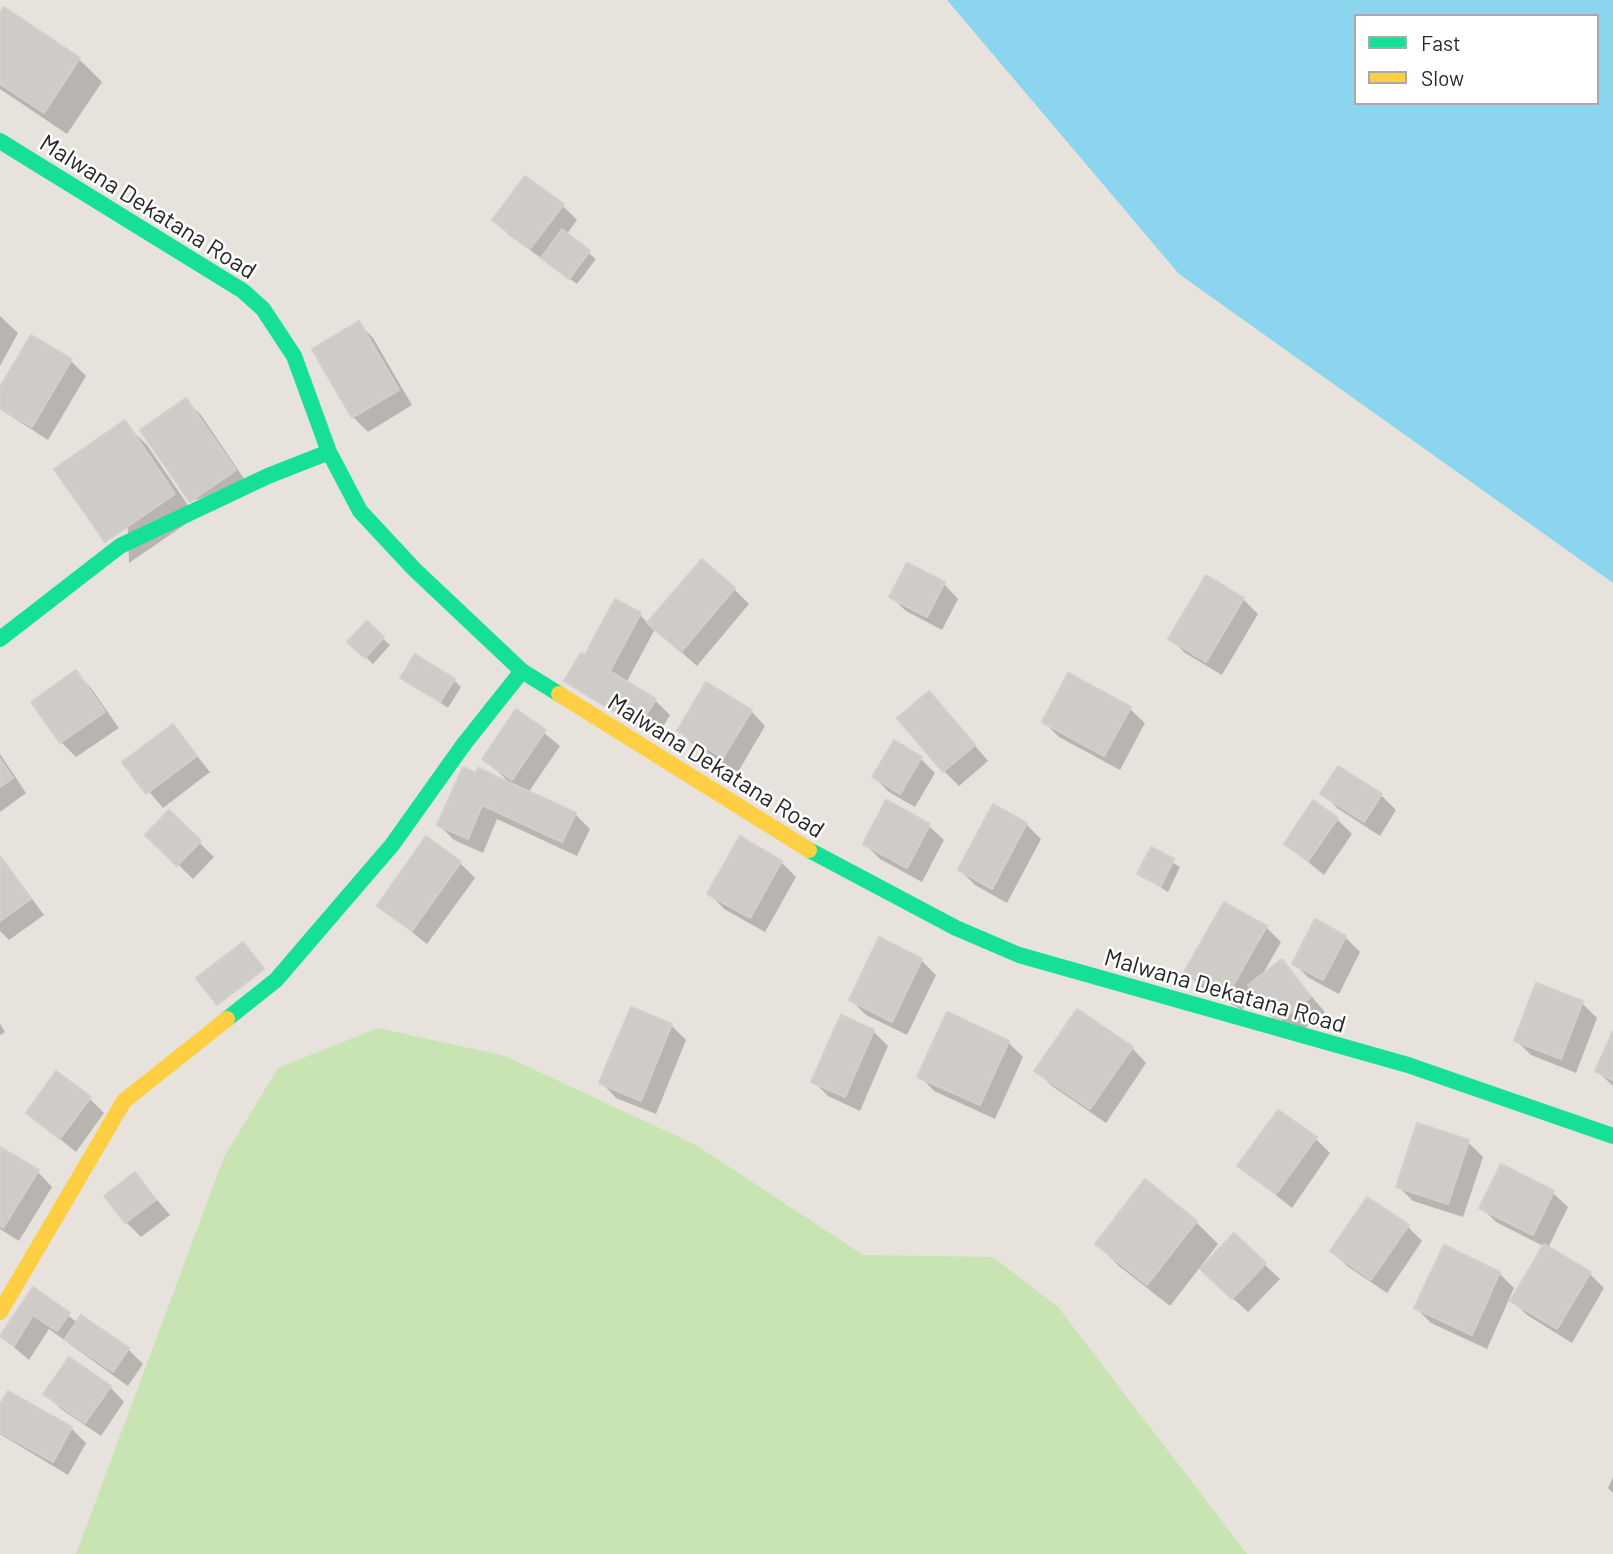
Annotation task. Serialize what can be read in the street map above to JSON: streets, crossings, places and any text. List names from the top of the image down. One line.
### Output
{"streets":{"main road":["Malwana Dekatana Road"]},"legend":["Fast","Slow"]}
